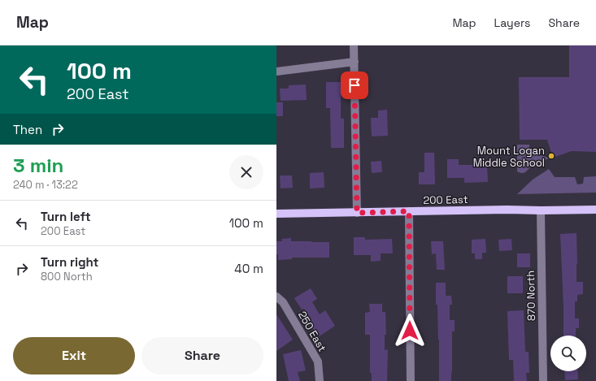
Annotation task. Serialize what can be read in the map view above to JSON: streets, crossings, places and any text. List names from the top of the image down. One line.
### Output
{"streets":{"main road":["200 East"],"street":["870 North","250 East"]},"crossings":[["200 East","870 North"]],"places":["Mount Logan Middle School"],"page":{"header":"Map","nav":["Map","Layers","Share"],"turn":["100 m","200 East"],"then":"Then","heading":["3 min","240 m · 13:22"],"list":[{"name":"Turn left","note":"200 East","value":"100 m"},{"name":"Turn right","note":"800 North","value":"40 m"}],"buttons":["Exit","Share"]}}
